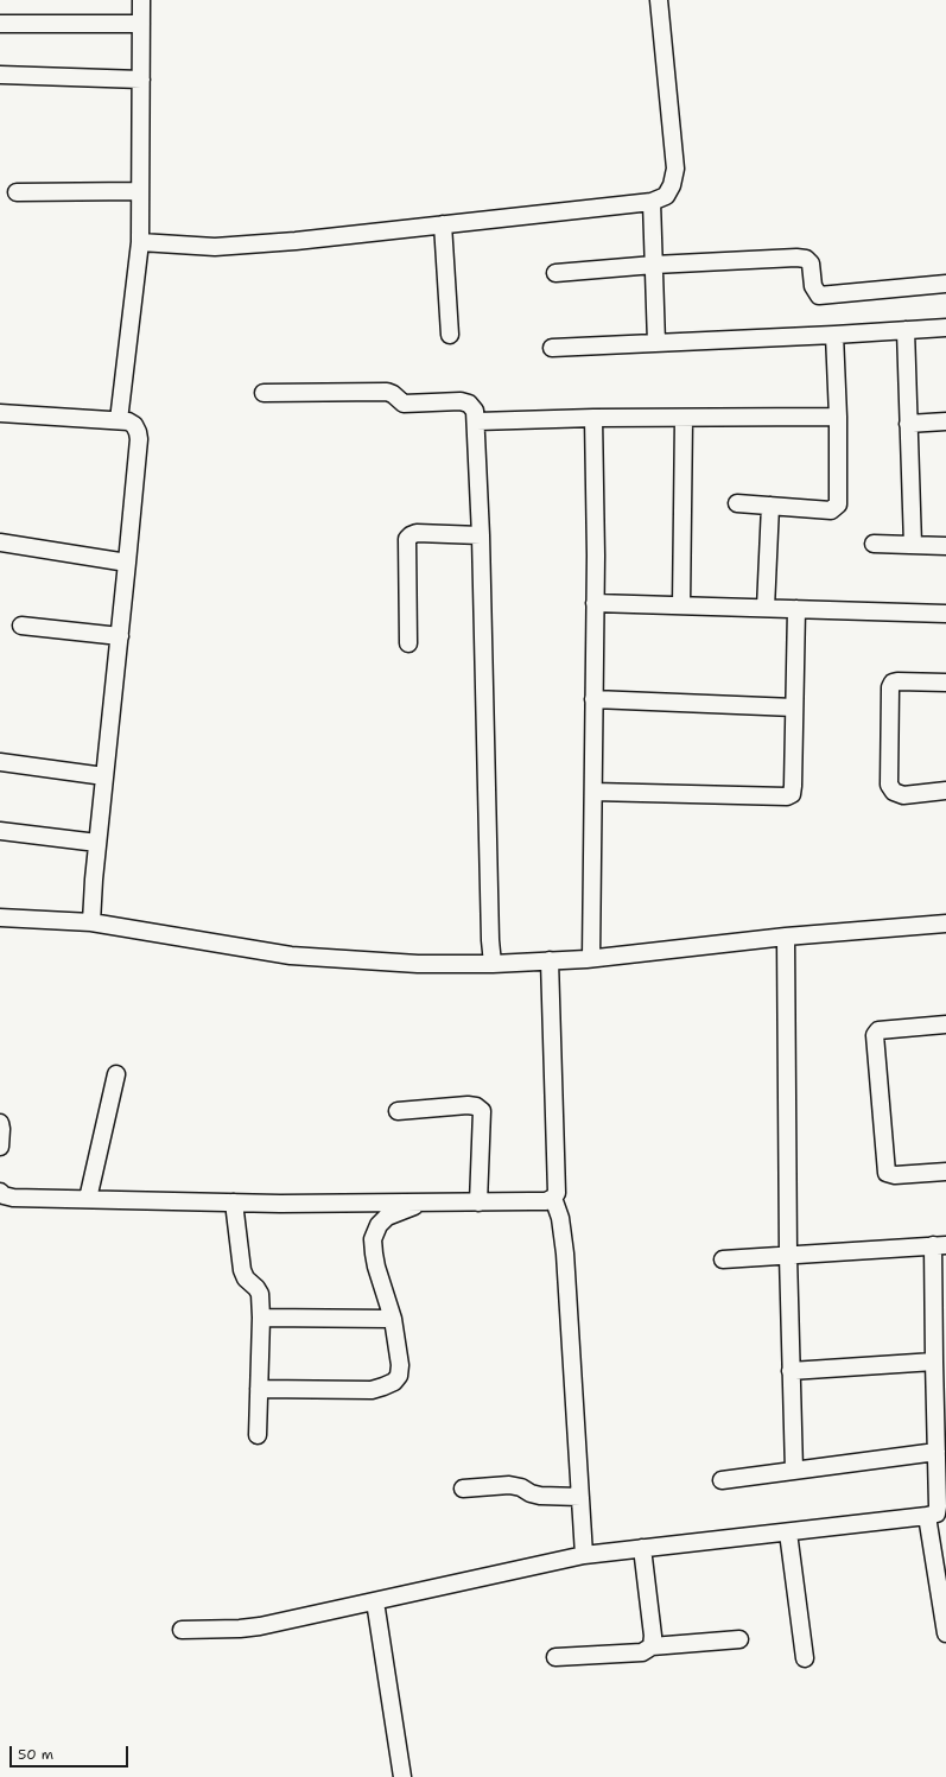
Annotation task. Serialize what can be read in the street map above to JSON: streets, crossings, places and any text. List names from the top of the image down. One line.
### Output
{"scale_bar":"50 m"}
